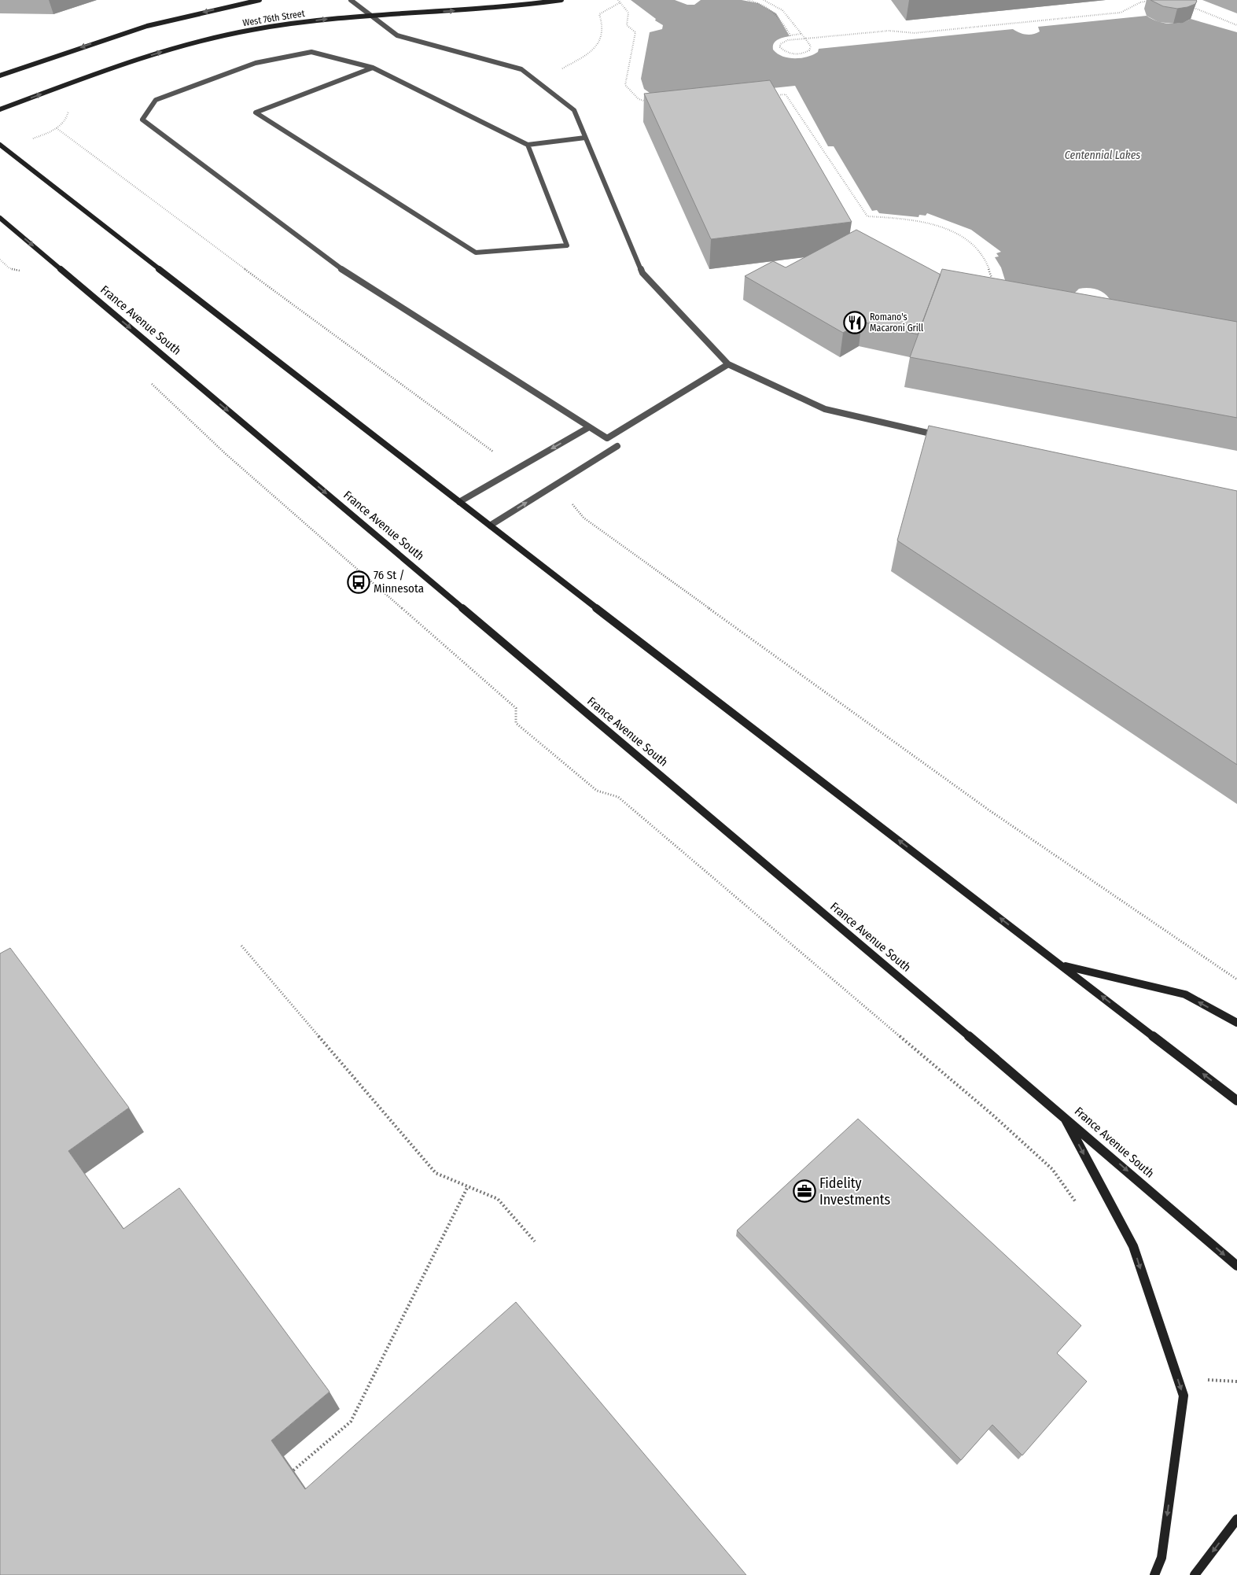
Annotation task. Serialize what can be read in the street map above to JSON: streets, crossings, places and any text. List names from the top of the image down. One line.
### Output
{"streets":{"main road":["West 76th Street","France Avenue South"]},"one_way":["France Avenue South"],"water":["Centennial Lakes"],"places":{"restaurant":["Romano's Macaroni Grill"],"bus stop":["76 St / Minnesota"],"office":["Fidelity Investments"]}}
